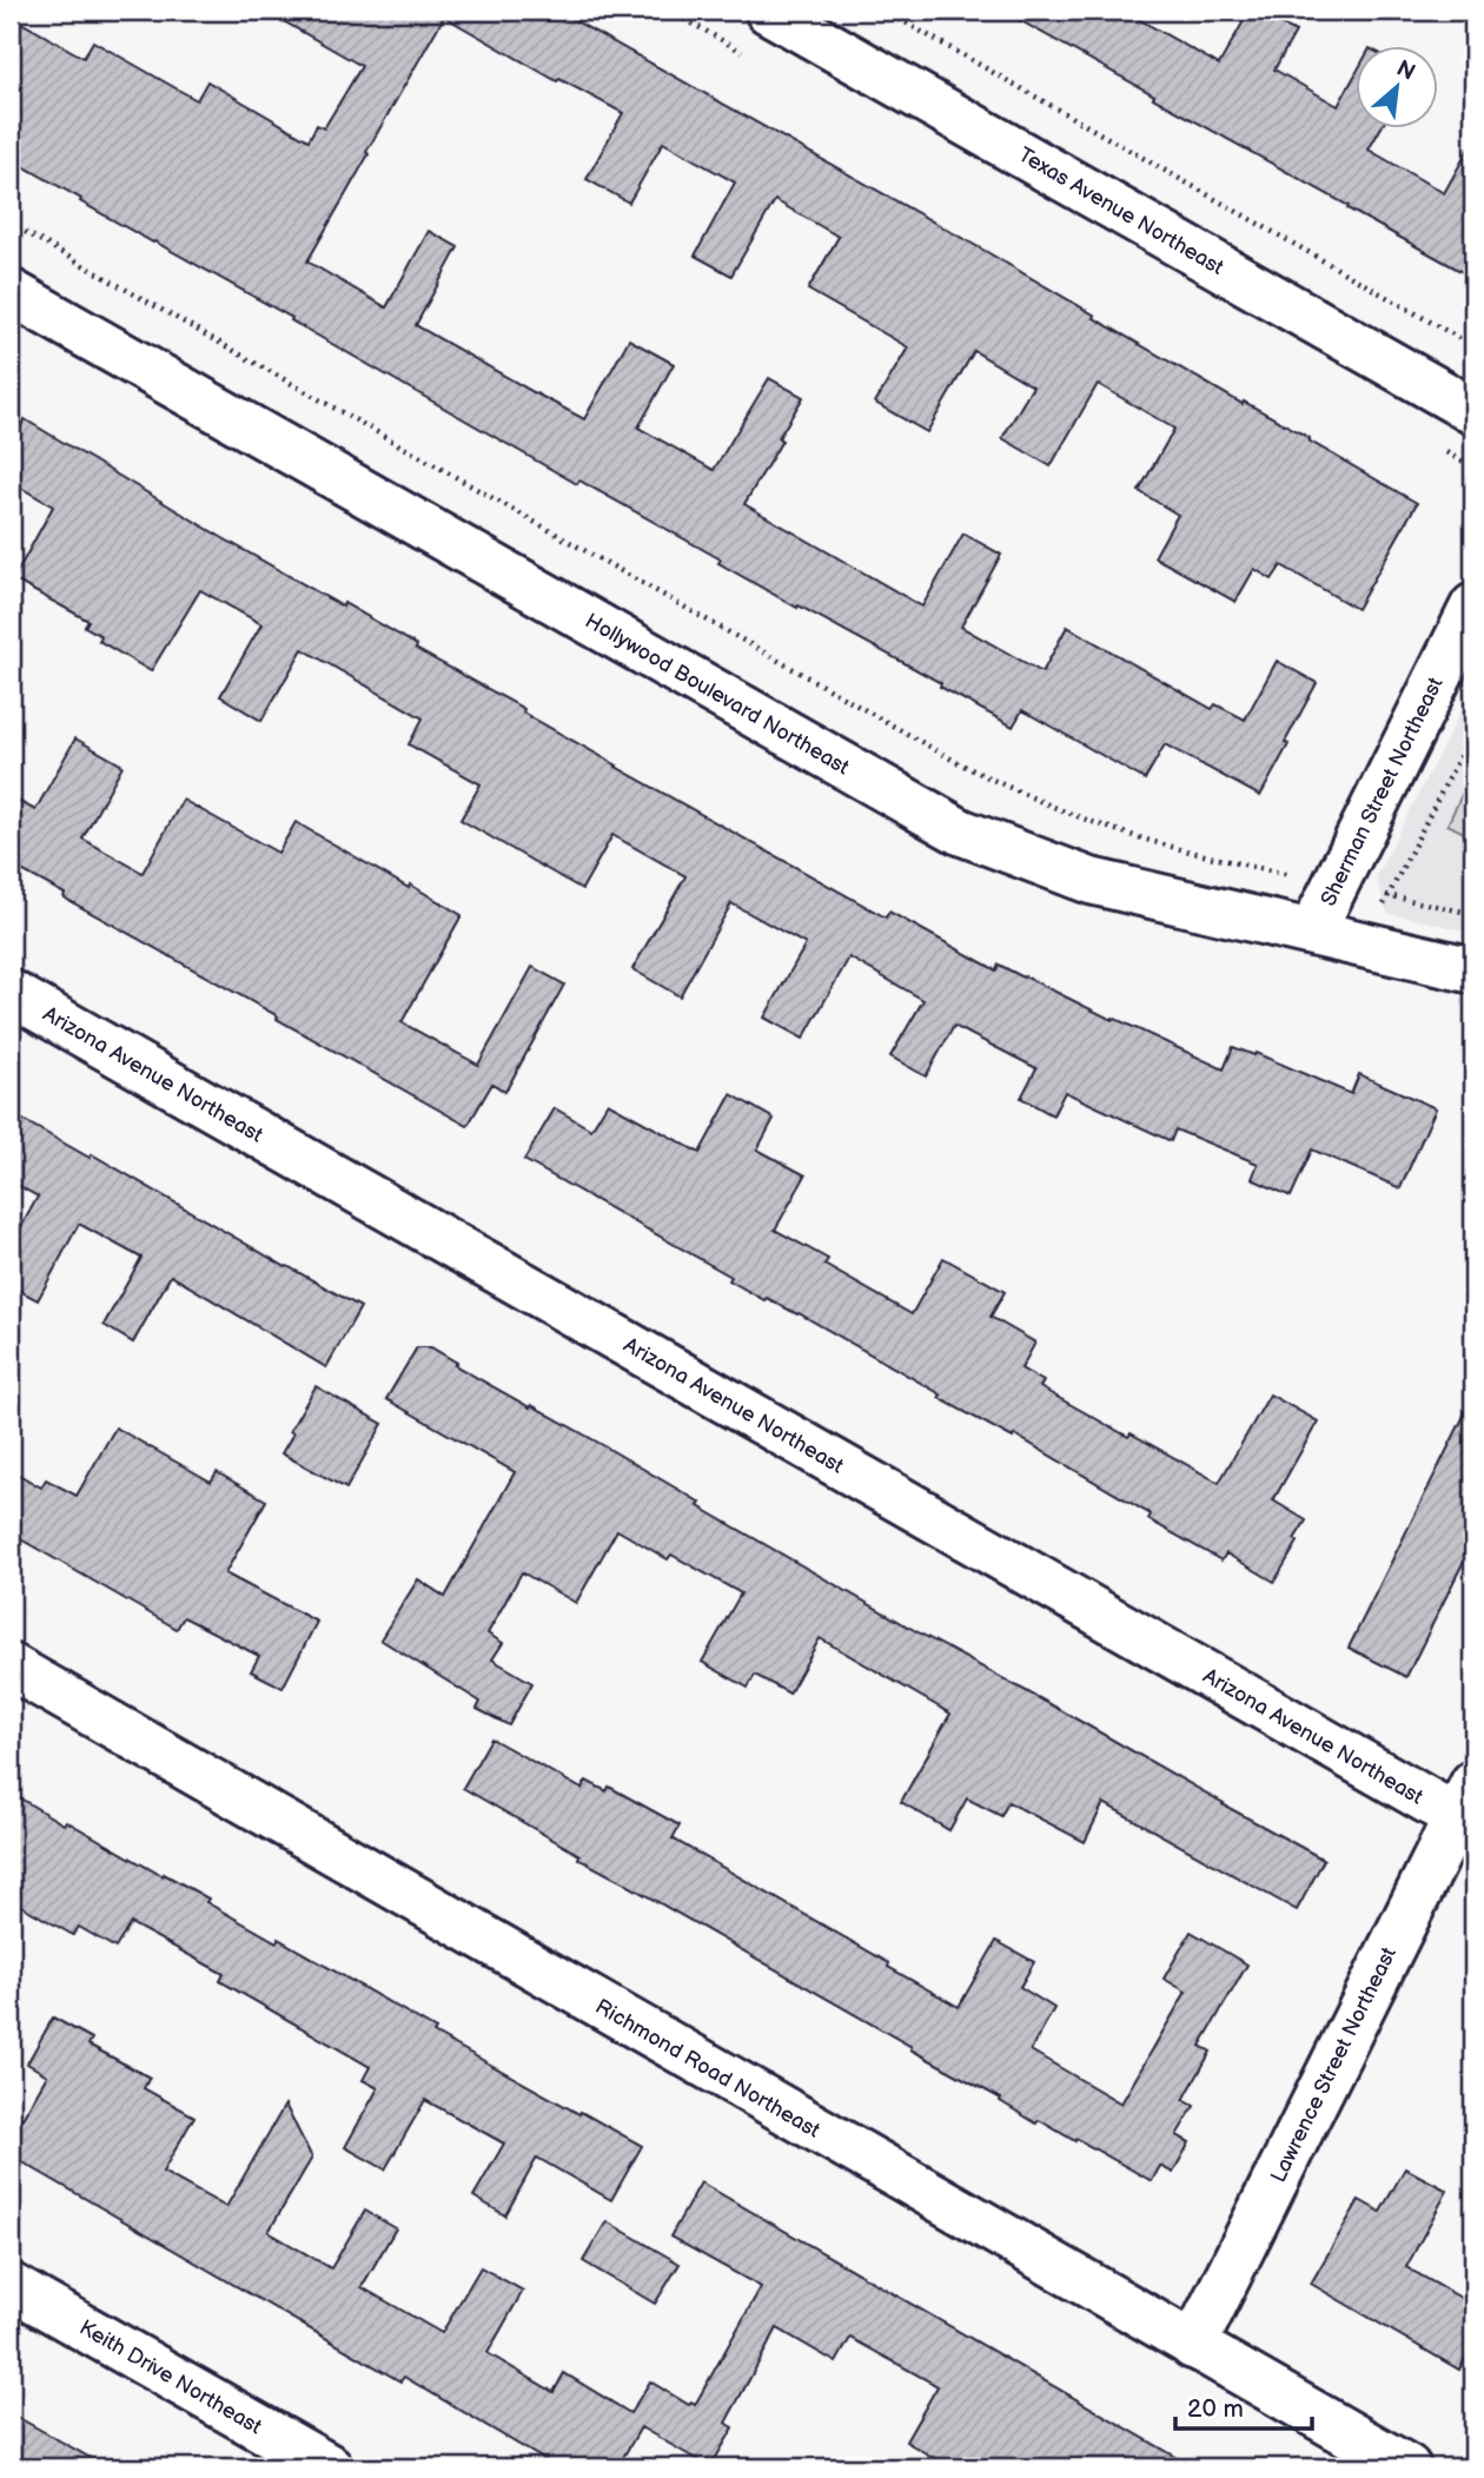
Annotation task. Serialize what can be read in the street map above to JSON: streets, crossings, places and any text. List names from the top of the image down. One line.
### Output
{"streets":{"street":["Texas Avenue Northeast","Hollywood Boulevard Northeast","Sherman Street Northeast","Arizona Avenue Northeast","Lawrence Street Northeast","Richmond Road Northeast","Keith Drive Northeast"]},"crossings":[["Hollywood Boulevard Northeast","Sherman Street Northeast"],["Arizona Avenue Northeast","Lawrence Street Northeast"],["Lawrence Street Northeast","Richmond Road Northeast"]],"scale_bar":"20 m","north":"top right"}
